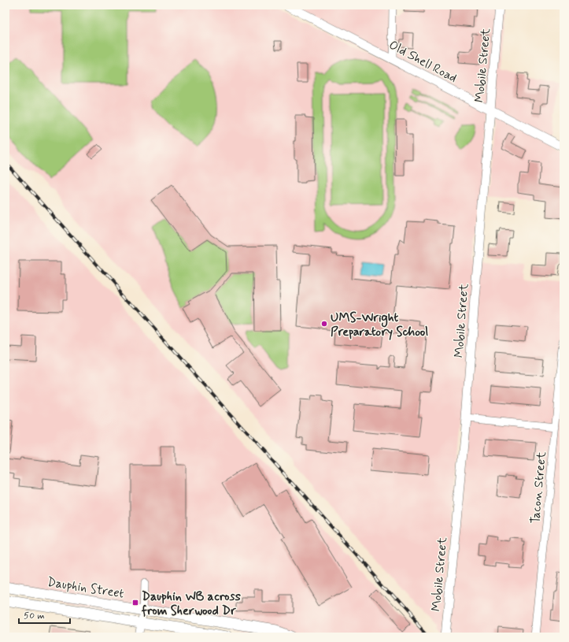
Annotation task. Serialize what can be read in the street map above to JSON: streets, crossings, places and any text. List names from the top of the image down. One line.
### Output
{"streets":{"main road":["Dauphin Street"],"street":["Old Shell Road","Mobile Street","Tacon Street"]},"crossings":[["Old Shell Road","Mobile Street"]],"places":{"other":["UMS-Wright Preparatory School"],"transit":["Dauphin WB across from Sherwood Dr"]},"scale_bar":"50 m"}
